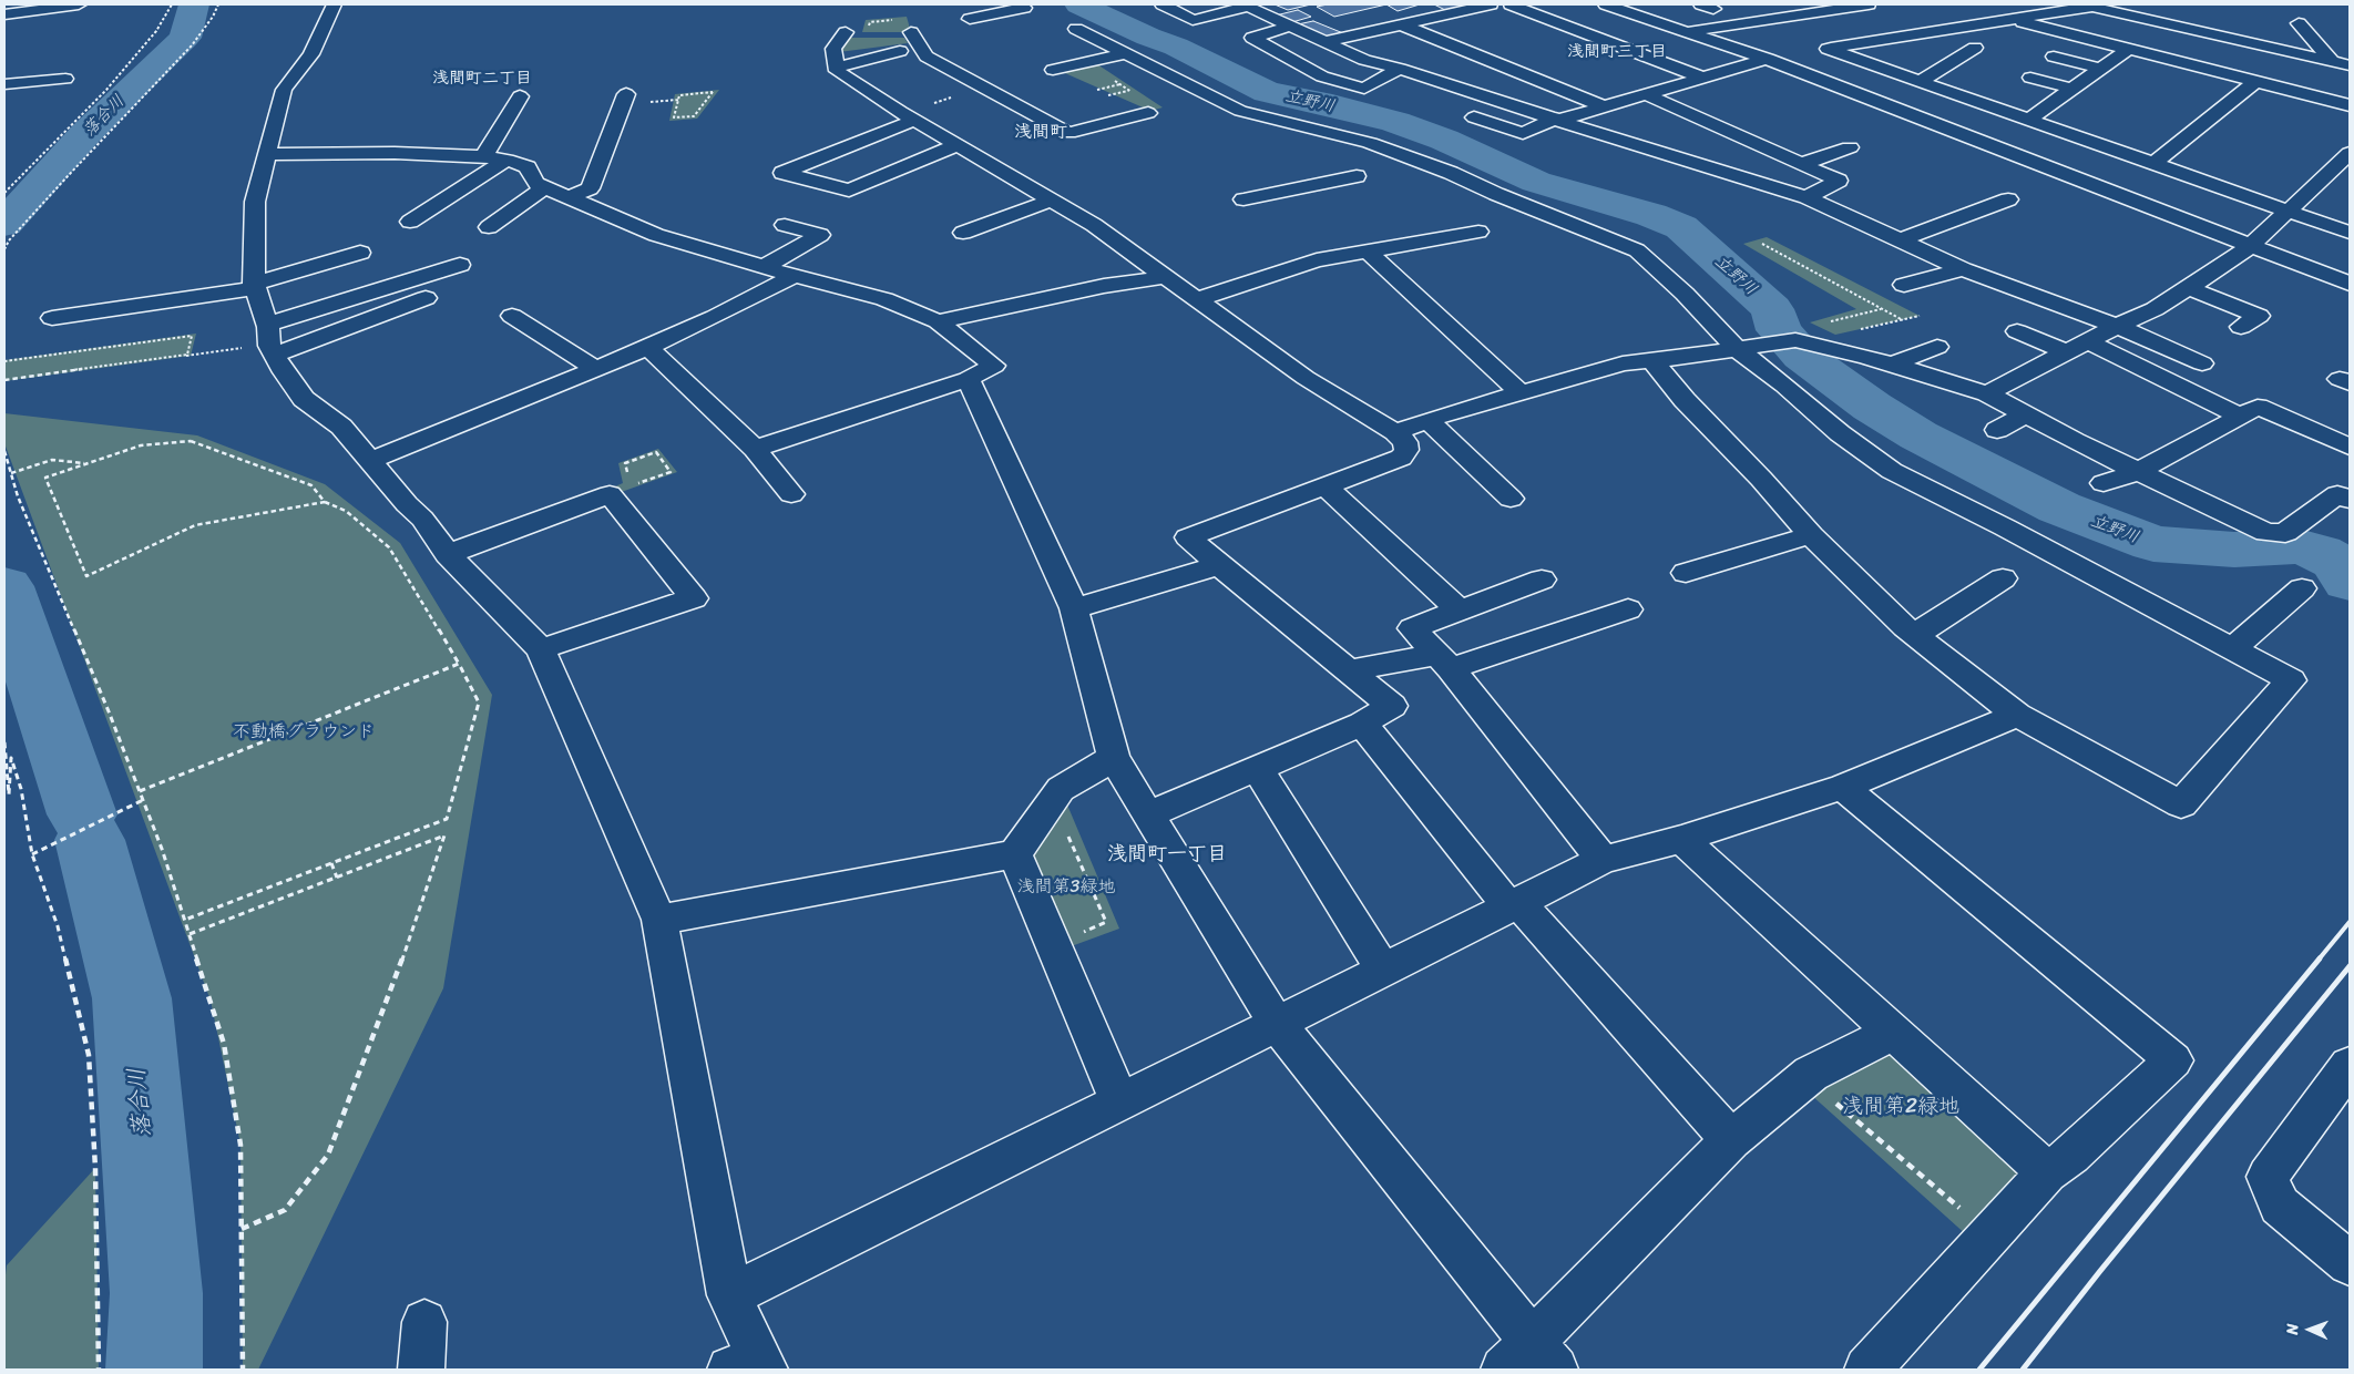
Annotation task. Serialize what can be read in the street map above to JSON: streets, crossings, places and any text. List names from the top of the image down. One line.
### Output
{"districts":["浅間町三丁目","浅間町二丁目","浅間町","浅間町一丁目"],"water":["立野川","落合川"],"parks":["不動橋グラウンド","浅間第3緑地","浅間第2緑地"],"north":"left"}
